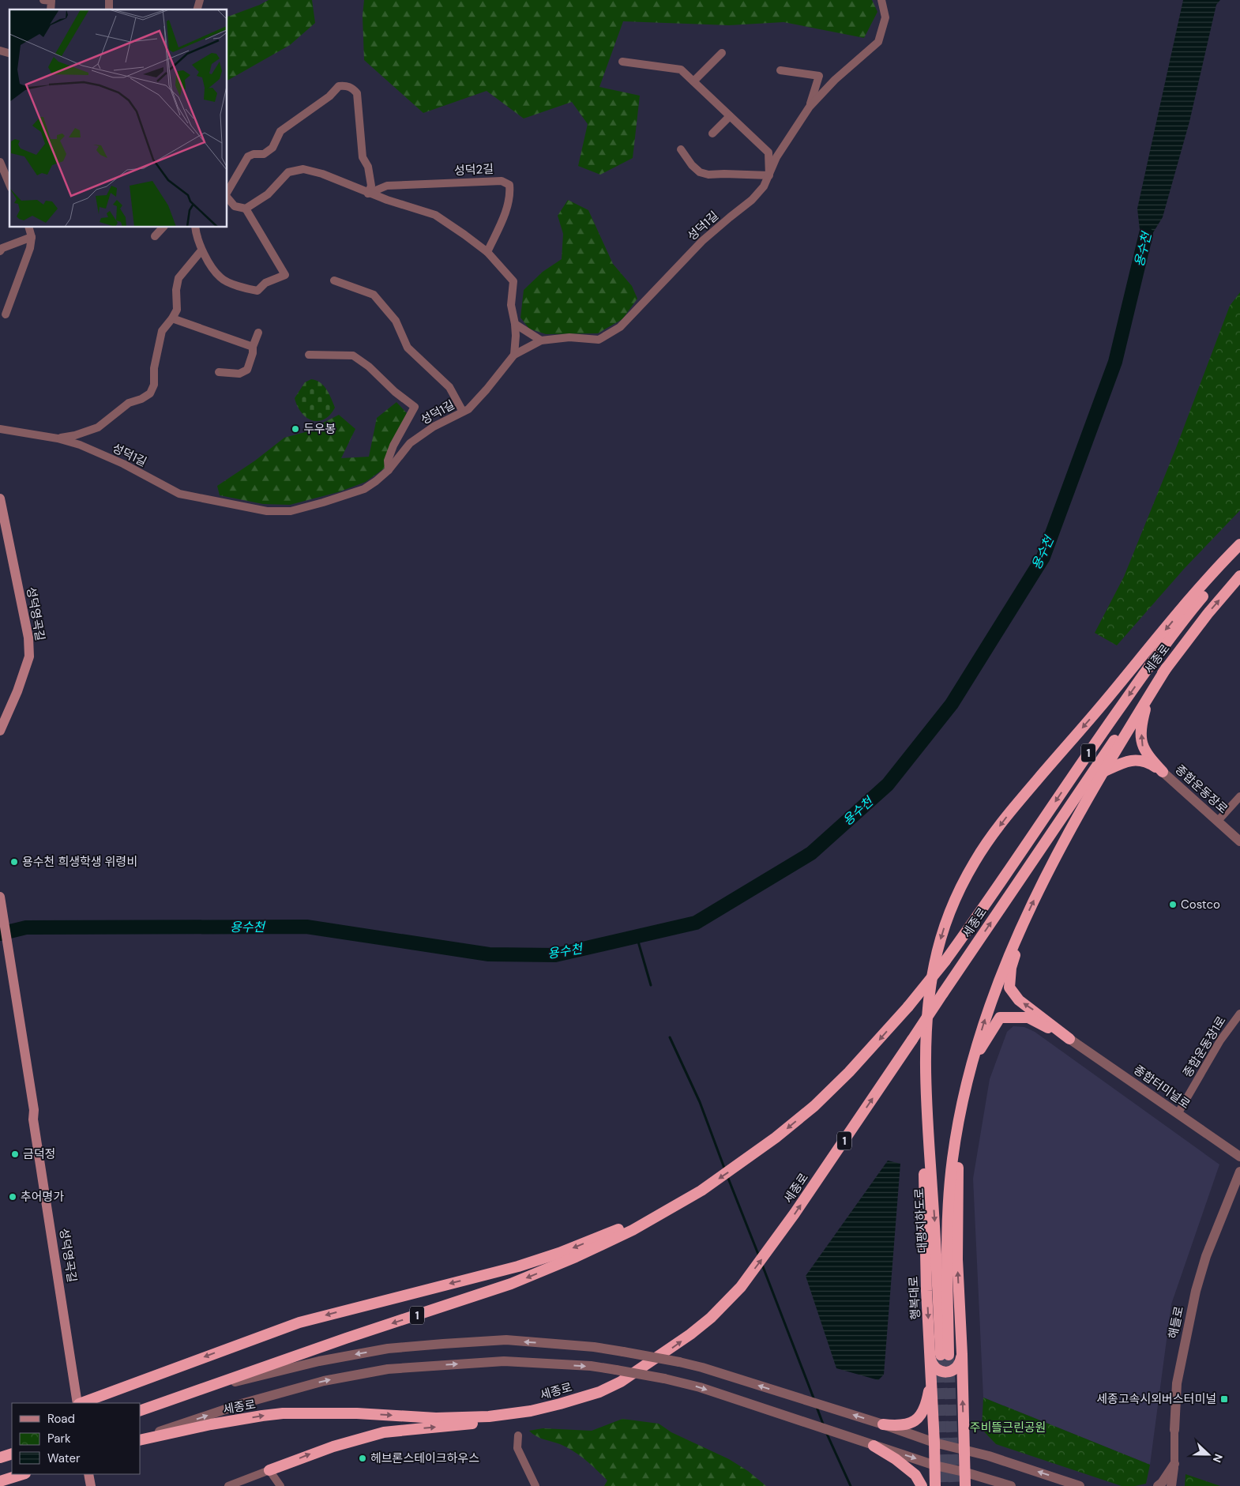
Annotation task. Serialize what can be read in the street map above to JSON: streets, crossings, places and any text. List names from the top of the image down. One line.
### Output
{"streets":{"highway":["세종로","1","대평지하도로"],"main road":["성덕영곡길"],"street":["성덕2길","성덕1길","종합운동장로","종합운동장1로","종합터미널로","해들로"]},"crossings":[["종합운동장1로","종합터미널로"]],"water":["용수천"],"parks":["주비뜰근린공원"],"places":{"other":["두우봉","용수천 희생학생 위령비","Costco","금덕정","추어명가","헤브론스테이크하우스"],"transit":["세종고속시외버스터미널"]},"legend":["Road","Park","Water"],"north":"right"}
